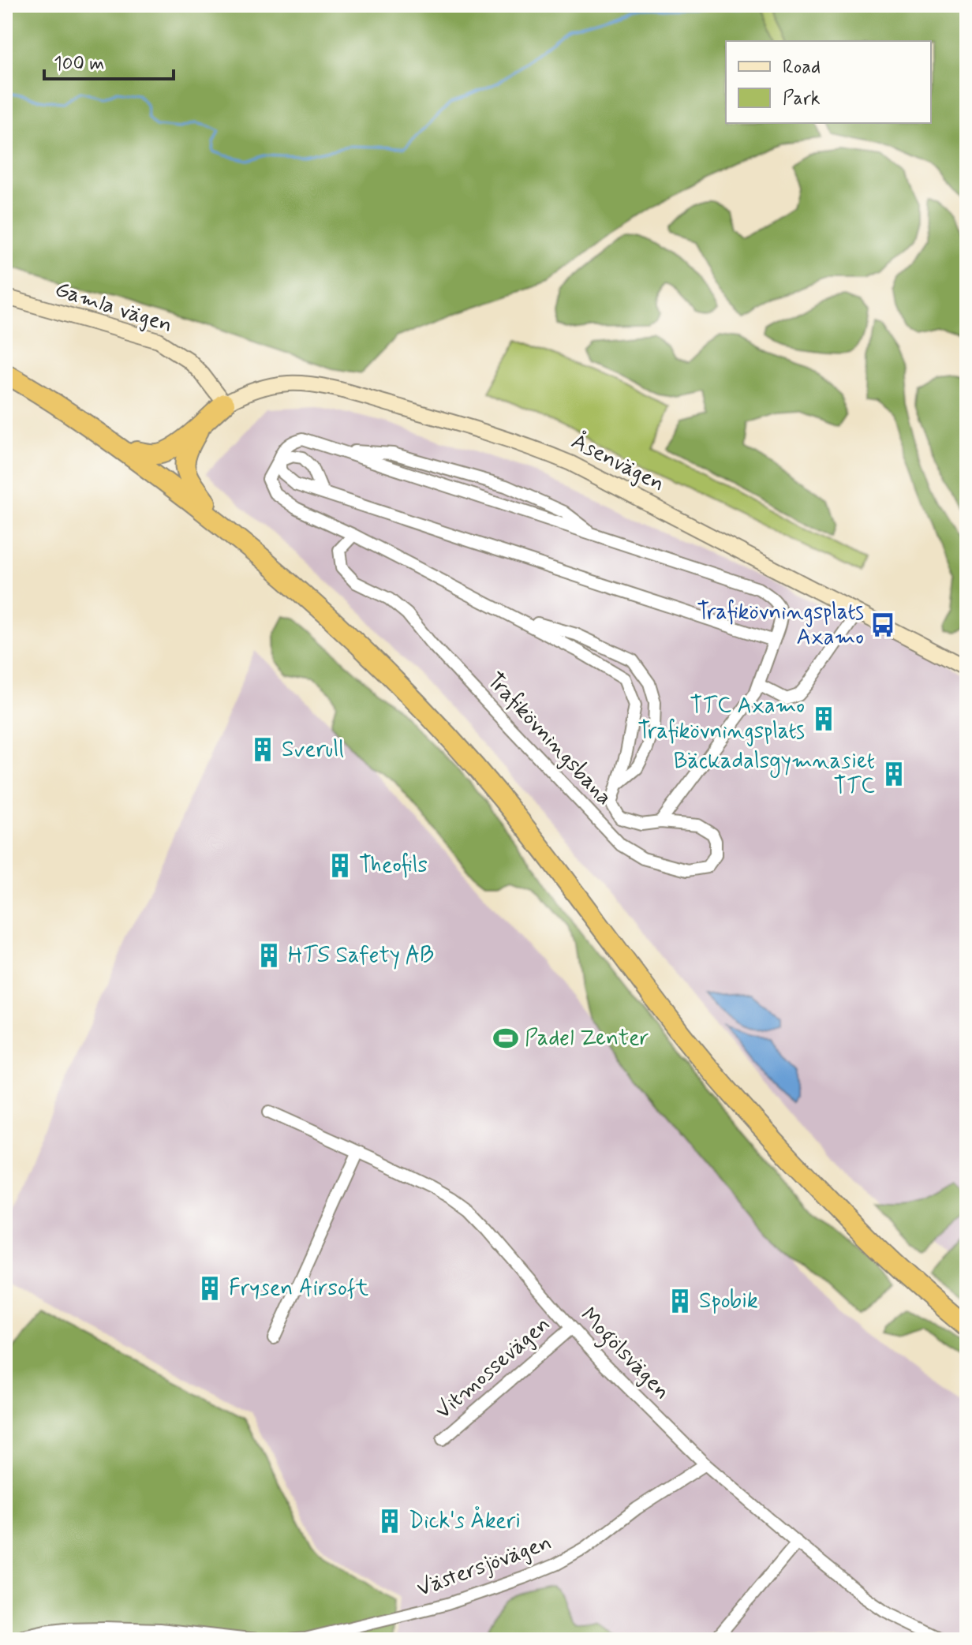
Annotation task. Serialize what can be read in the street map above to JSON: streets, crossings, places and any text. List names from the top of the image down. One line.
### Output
{"streets":{"street":["Gamla vägen","Åsenvägen","Trafikövningsbana","Mogölsvägen","Vitmossevägen","Västersjövägen"]},"crossings":[["Gamla vägen","Åsenvägen"],["Mogölsvägen","Vitmossevägen"],["Mogölsvägen","Västersjövägen"]],"places":{"bus stop":["Trafikövningsplats Axamo"],"building":["TTC Axamo Trafikövningsplats","Sverull","Bäckadalsgymnasiet TTC","Theofils","HTS Safety AB","Frysen Airsoft","Spobik","Dick's Åkeri"],"sports":["Padel Zenter"]},"legend":["Road","Park"],"scale_bar":"100 m"}
